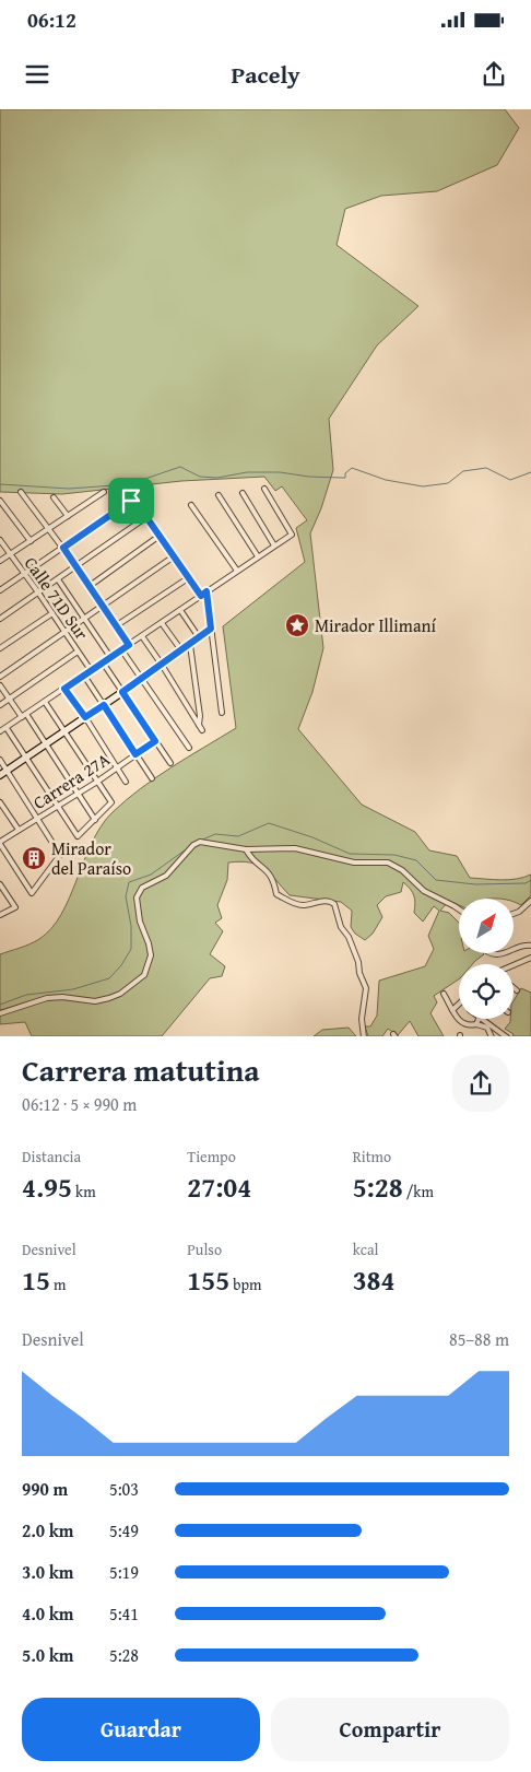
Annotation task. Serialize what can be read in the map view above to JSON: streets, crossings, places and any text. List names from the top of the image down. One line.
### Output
{"streets":{"street":["Calle 71D Sur","Carrera 27A"]},"places":{"place":["Mirador Illimaní"],"building":["Mirador del Paraíso"]},"north":"top right","page":{"status":"06:12","header":"Pacely","heading":["Carrera matutina","06:12 · 5 × 990 m"],"stats":[["Distancia","4.95 km"],["Tiempo","27:04"],["Ritmo","5:28 /km"],["Desnivel","15 m"],["Pulso","155 bpm"],["kcal","384"]],"chart":["Desnivel","85–88 m"],"list":[{"name":"990 m","note":"5:03"},{"name":"2.0 km","note":"5:49"},{"name":"3.0 km","note":"5:19"},{"name":"4.0 km","note":"5:41"},{"name":"5.0 km","note":"5:28"}],"buttons":["Guardar","Compartir"]}}
